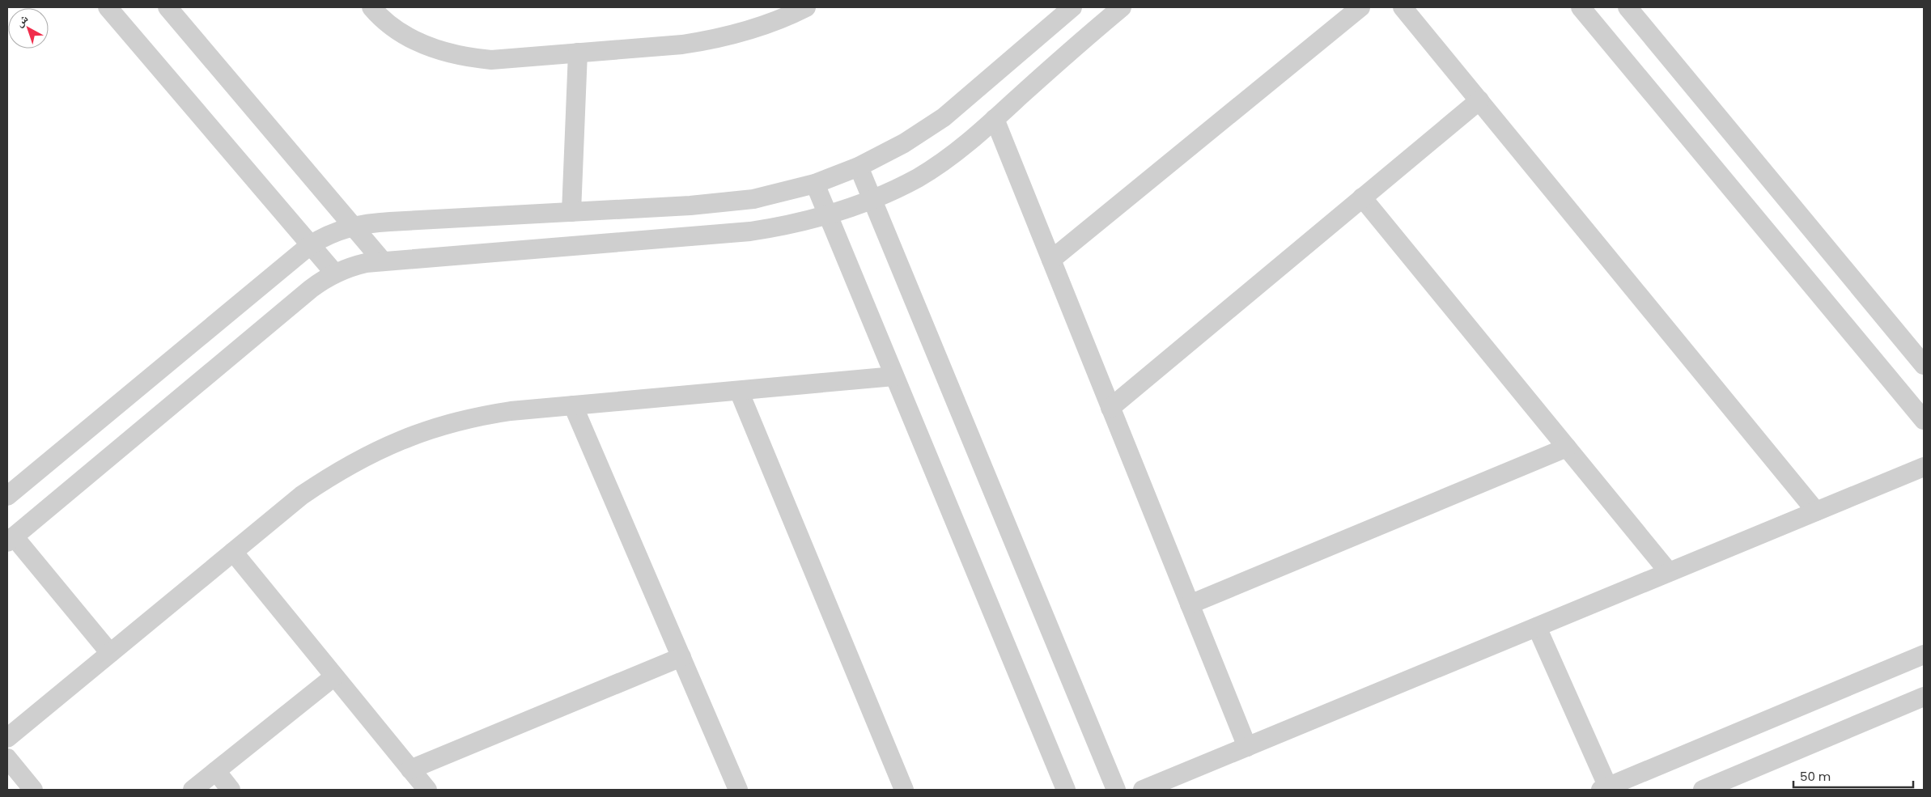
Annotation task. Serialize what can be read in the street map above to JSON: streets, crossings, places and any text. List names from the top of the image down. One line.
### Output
{"scale_bar":"50 m","north":"top left"}
